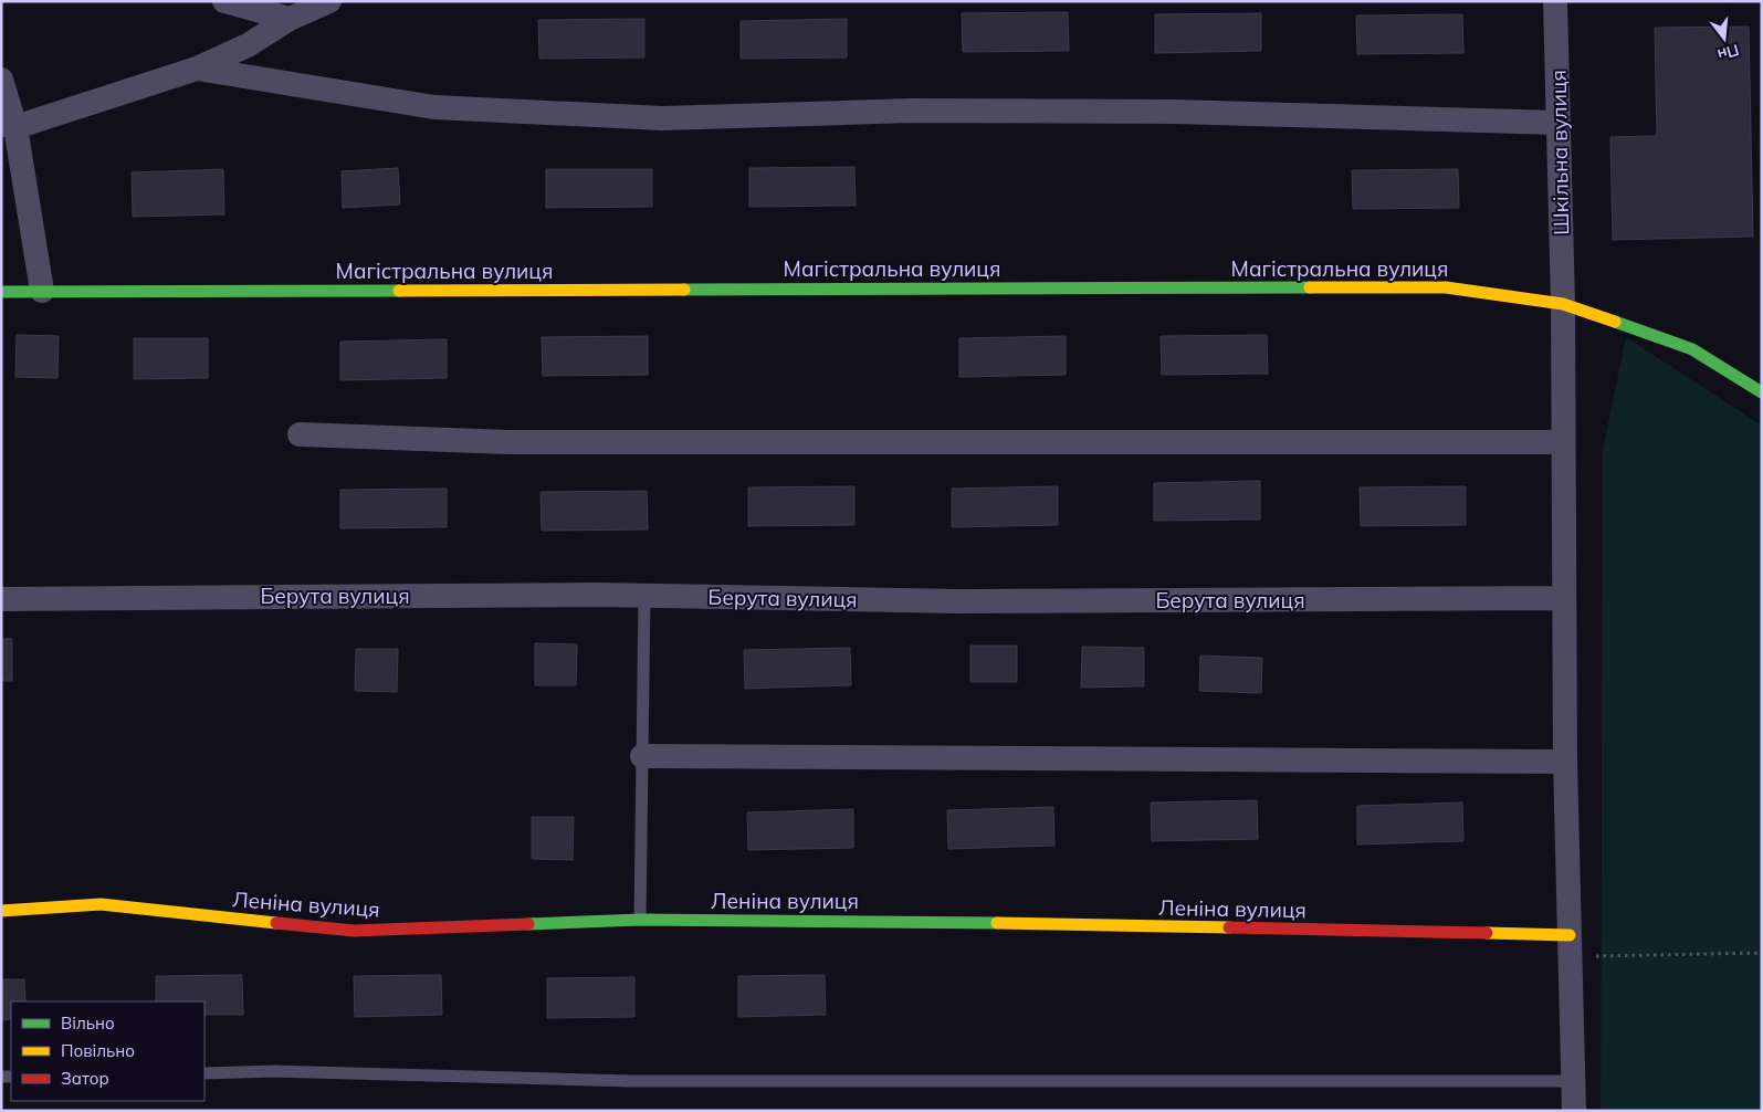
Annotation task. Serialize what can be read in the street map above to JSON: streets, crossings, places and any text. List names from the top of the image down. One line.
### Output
{"streets":{"main road":["Магістральна вулиця","Леніна вулиця"],"street":["Шкільна вулиця","Берута вулиця"]},"crossings":[["Шкільна вулиця","Магістральна вулиця"],["Шкільна вулиця","Берута вулиця"],["Шкільна вулиця","Леніна вулиця"]],"legend":["Вільно","Повільно","Затор"],"north":"bottom"}
